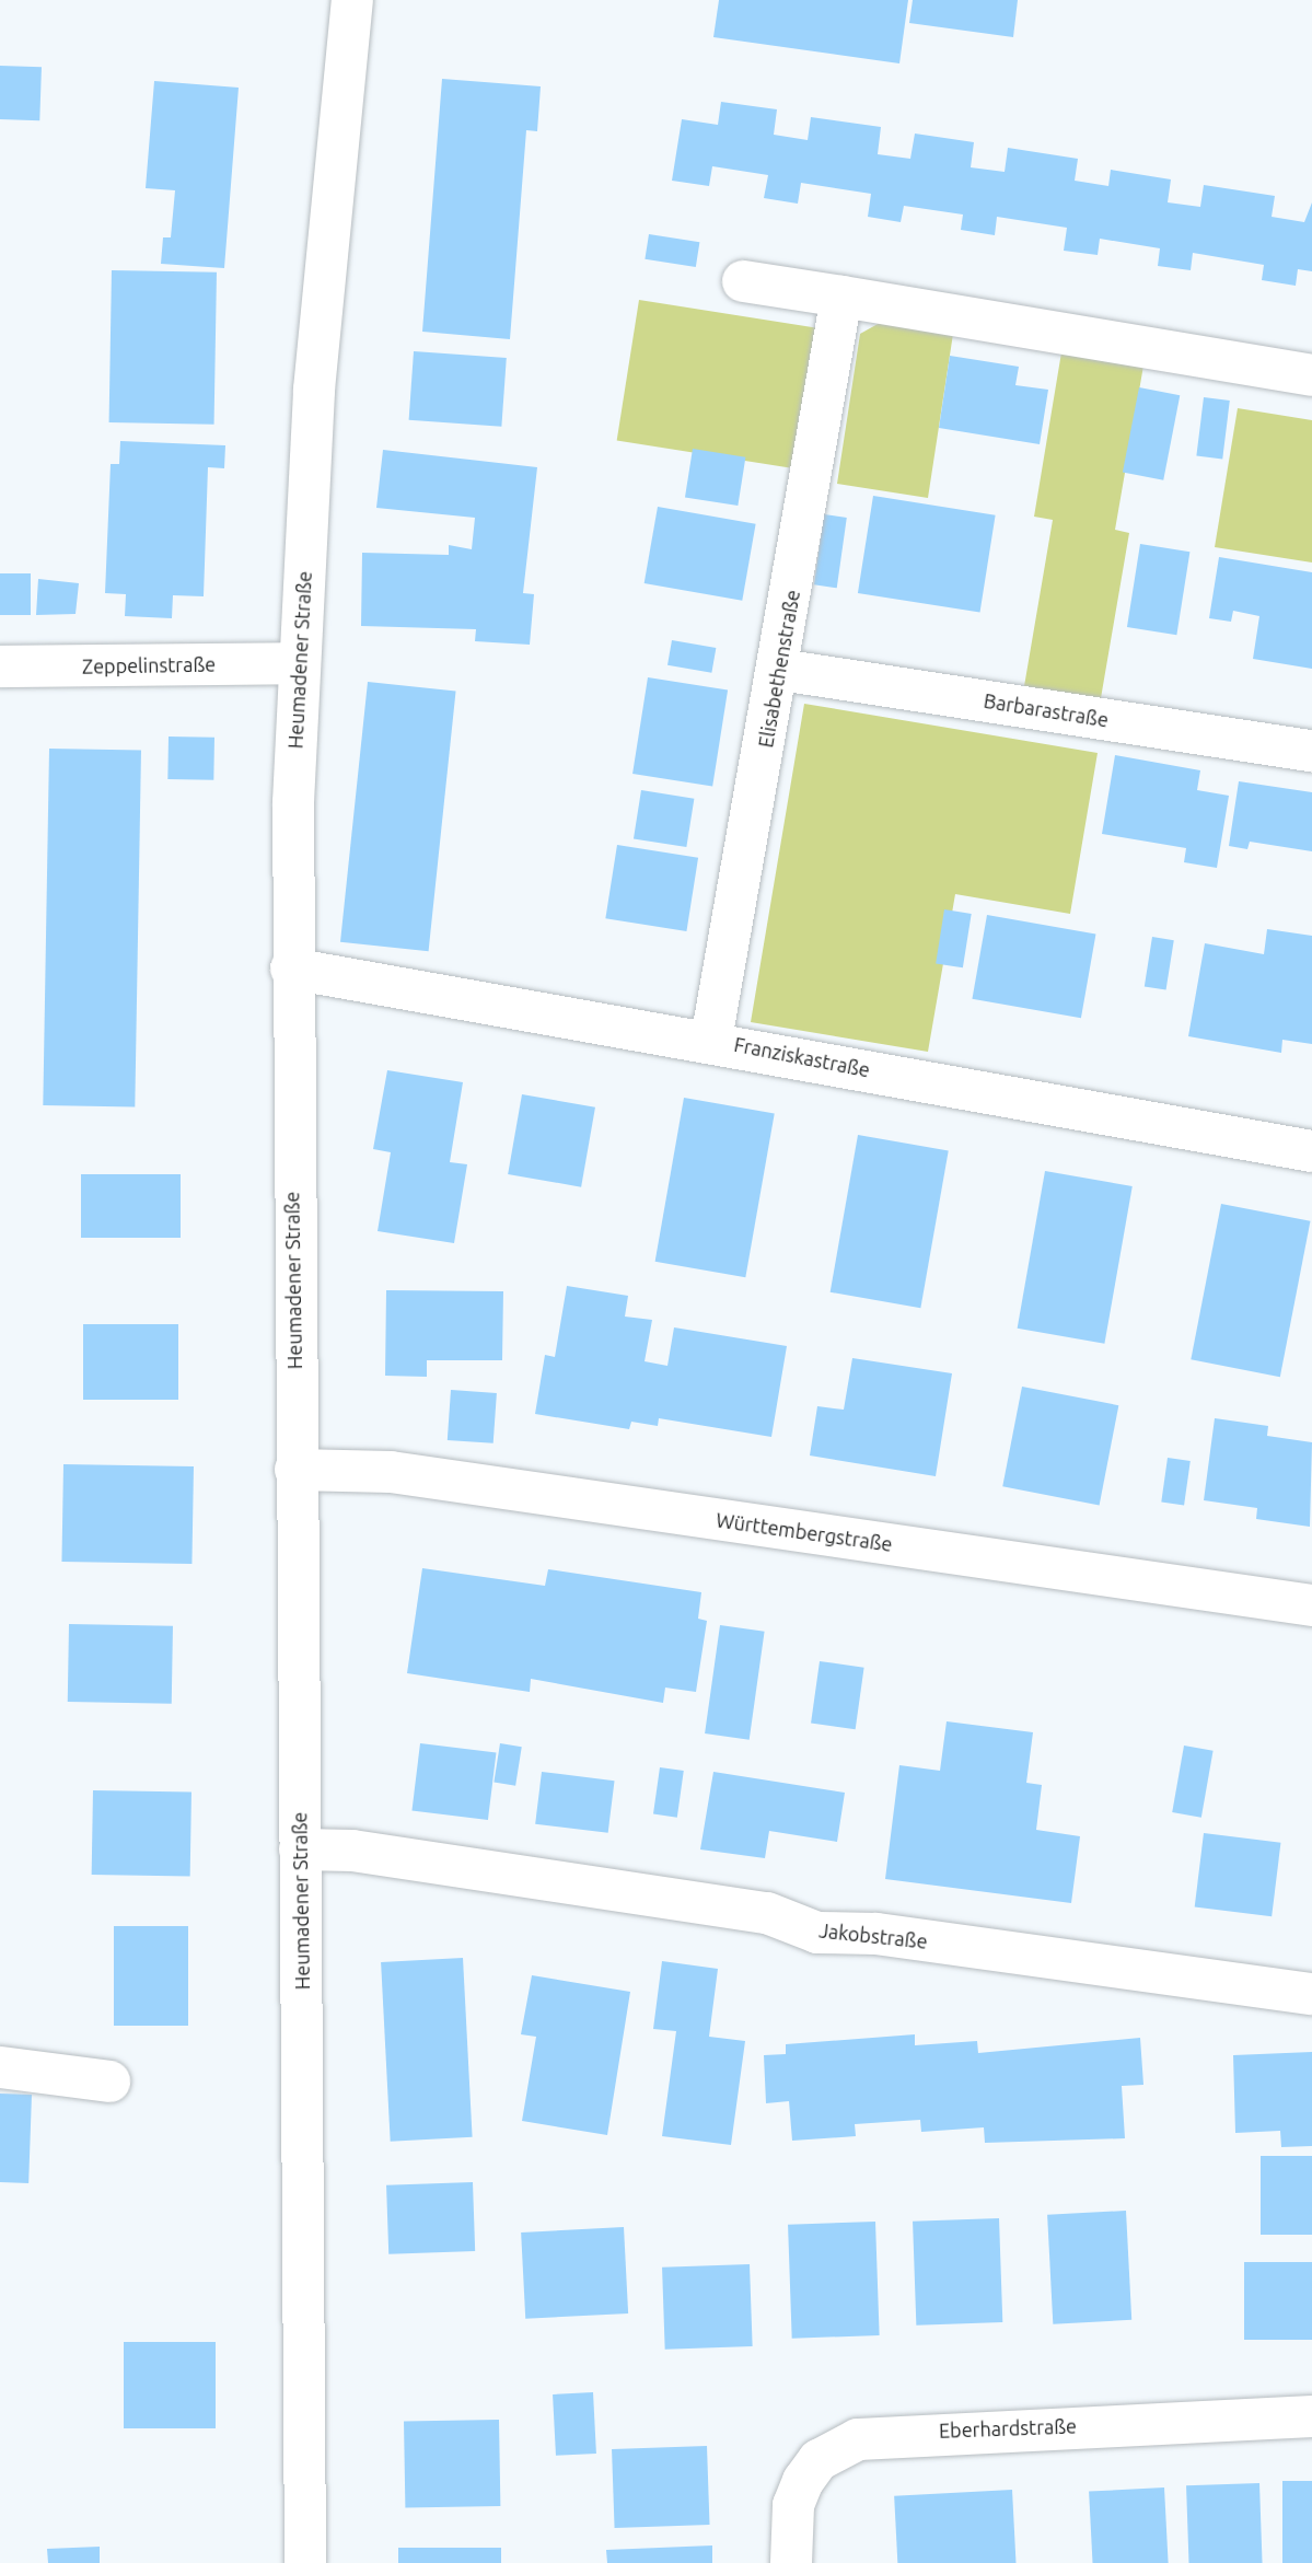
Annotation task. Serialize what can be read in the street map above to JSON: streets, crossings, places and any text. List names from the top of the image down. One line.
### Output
{"streets":{"street":["Heumadener Straße","Zeppelinstraße","Elisabethenstraße","Barbarastraße","Franziskastraße","Württembergstraße","Jakobstraße","Eberhardstraße"]},"crossings":[["Heumadener Straße","Zeppelinstraße"],["Heumadener Straße","Franziskastraße"],["Heumadener Straße","Württembergstraße"],["Heumadener Straße","Jakobstraße"],["Elisabethenstraße","Barbarastraße"],["Elisabethenstraße","Franziskastraße"]]}
